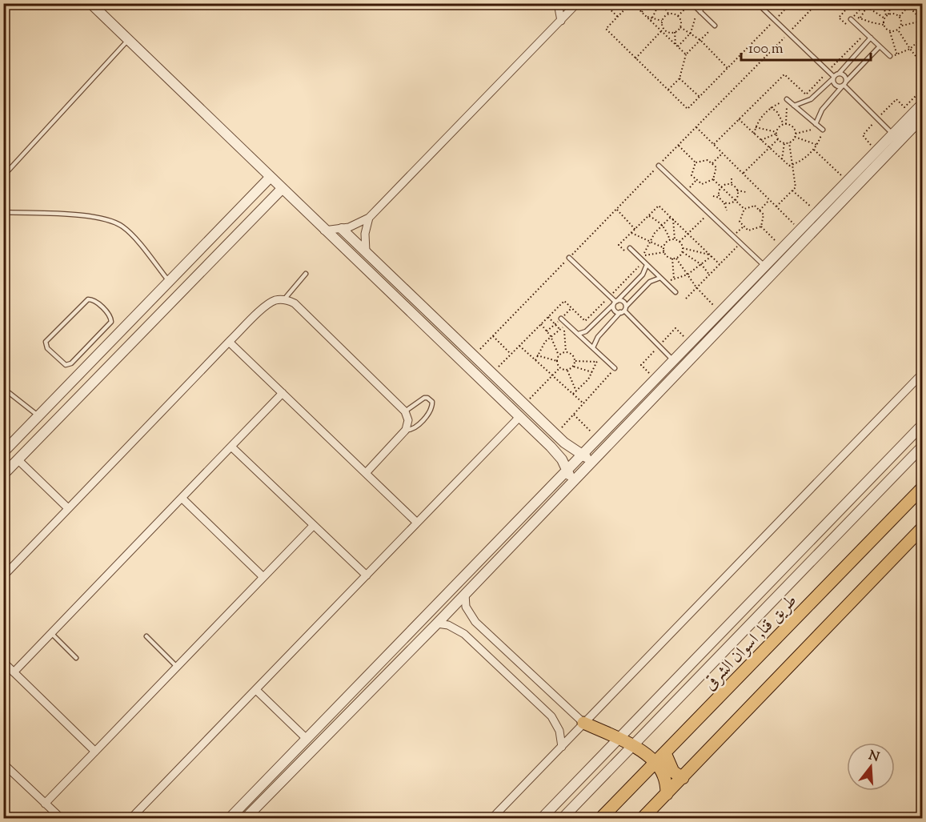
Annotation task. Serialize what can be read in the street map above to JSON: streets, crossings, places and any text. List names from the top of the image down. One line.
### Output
{"streets":{"main road":["طريق قنا, اسوان الشرقى"]},"scale_bar":"100 m","north":"top"}
